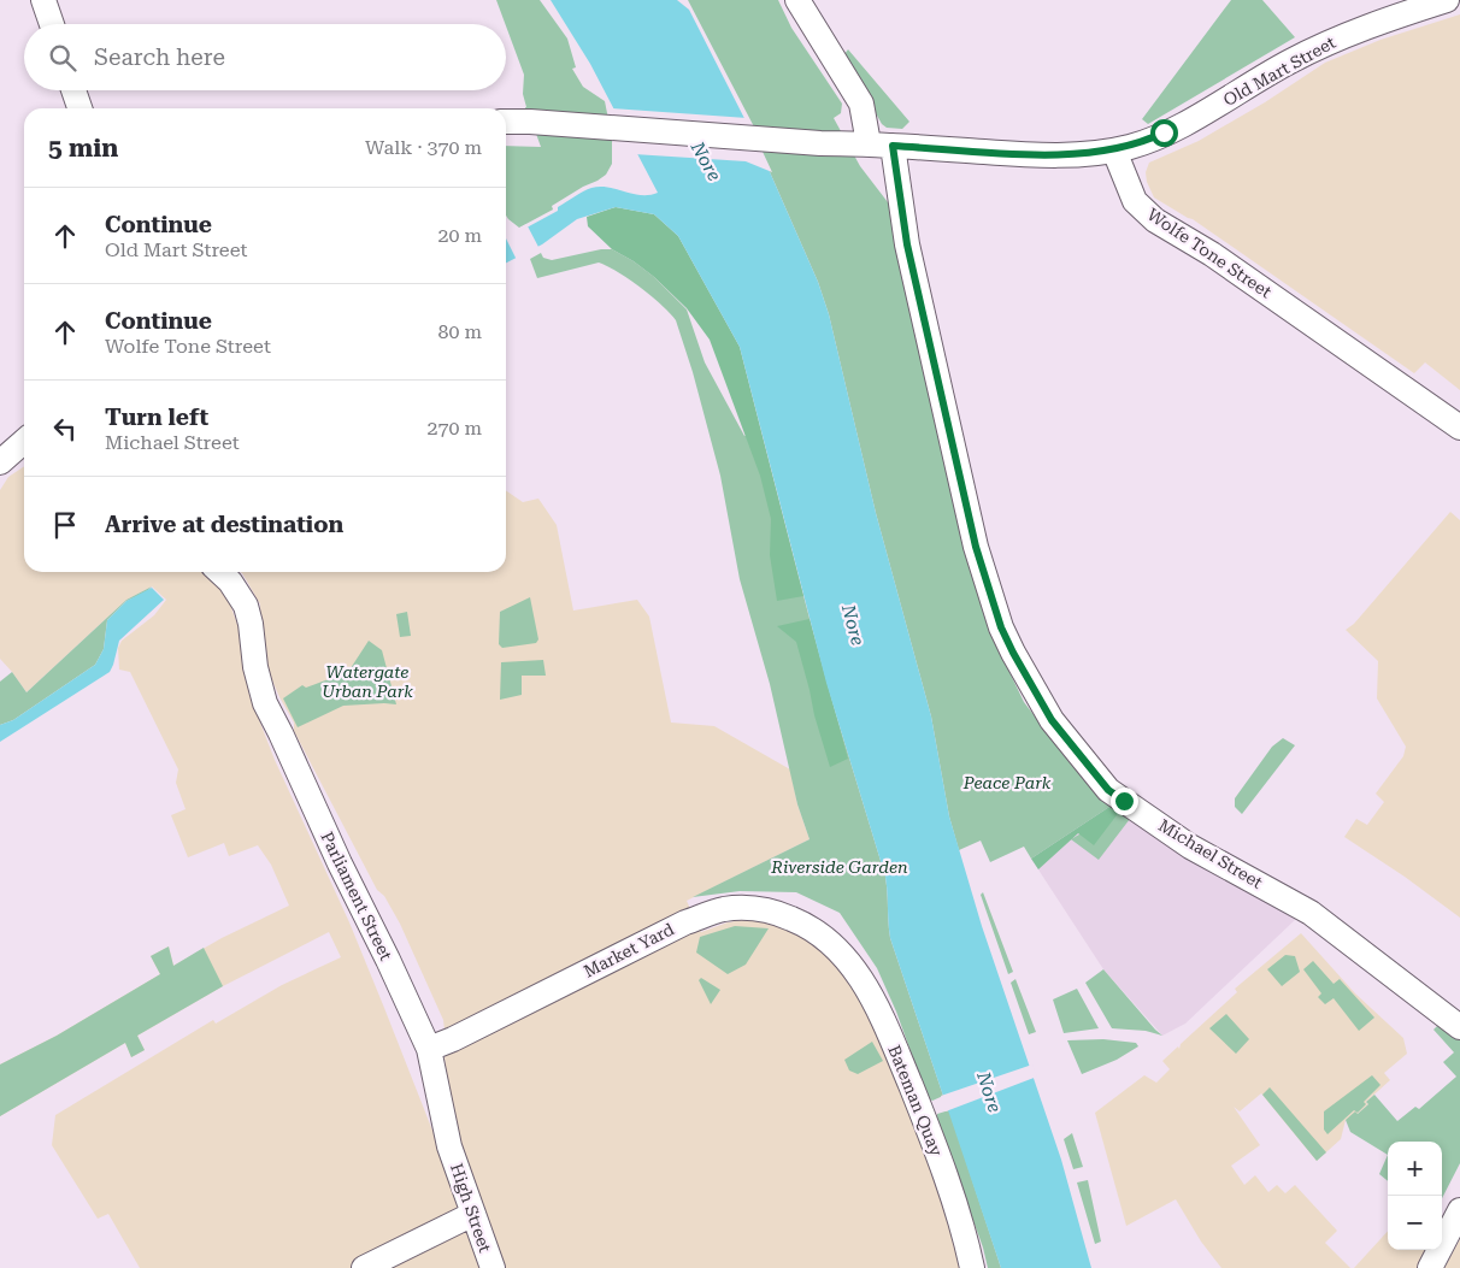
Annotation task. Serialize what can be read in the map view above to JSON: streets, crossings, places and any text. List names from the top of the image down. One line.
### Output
{"streets":{"main road":["Old Mart Street","Wolfe Tone Street","Michael Street","Parliament Street","Market Yard","Bateman Quay","High Street"]},"crossings":[["Old Mart Street","Wolfe Tone Street"],["Parliament Street","Market Yard"],["Parliament Street","High Street"],["Market Yard","Bateman Quay"]],"water":["Nore"],"parks":["Watergate Urban Park","Peace Park","Riverside Garden"],"page":{"search":"Search here","heading":["5 min","Walk · 370 m"],"list":[["Continue","Old Mart Street","20 m"],["Continue","Wolfe Tone Street","80 m"],["Turn left","Michael Street","270 m"],"Arrive at destination"],"map_buttons":["+","−"]}}
